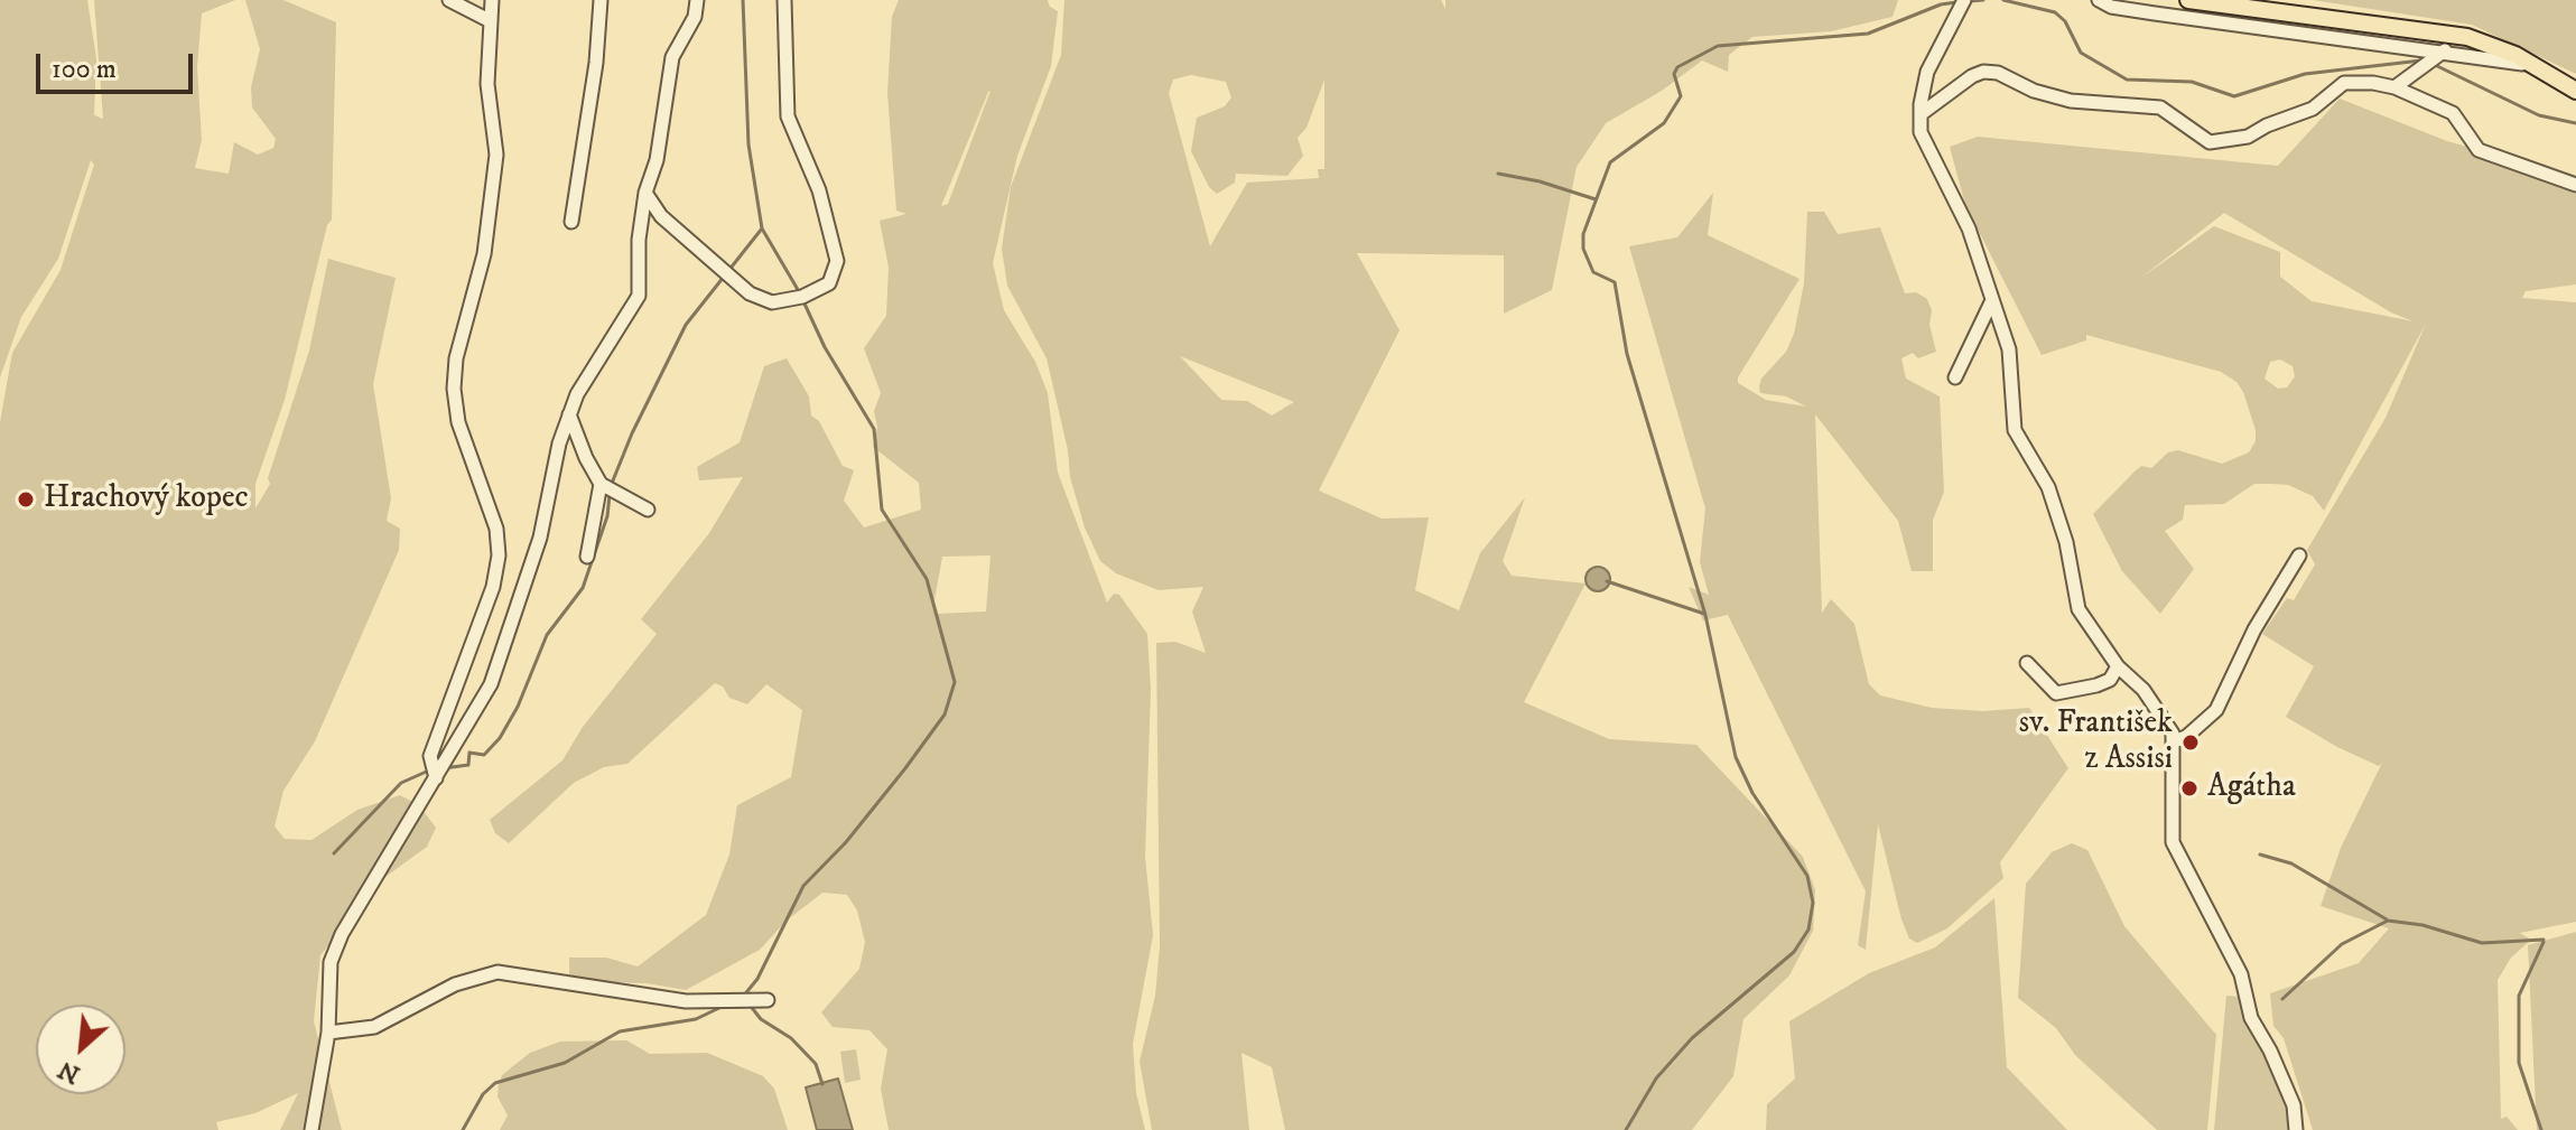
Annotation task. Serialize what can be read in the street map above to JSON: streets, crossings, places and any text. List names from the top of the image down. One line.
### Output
{"places":["Hrachový kopec","sv. František z Assisi","Agátha"],"scale_bar":"100 m","north":"bottom left"}
